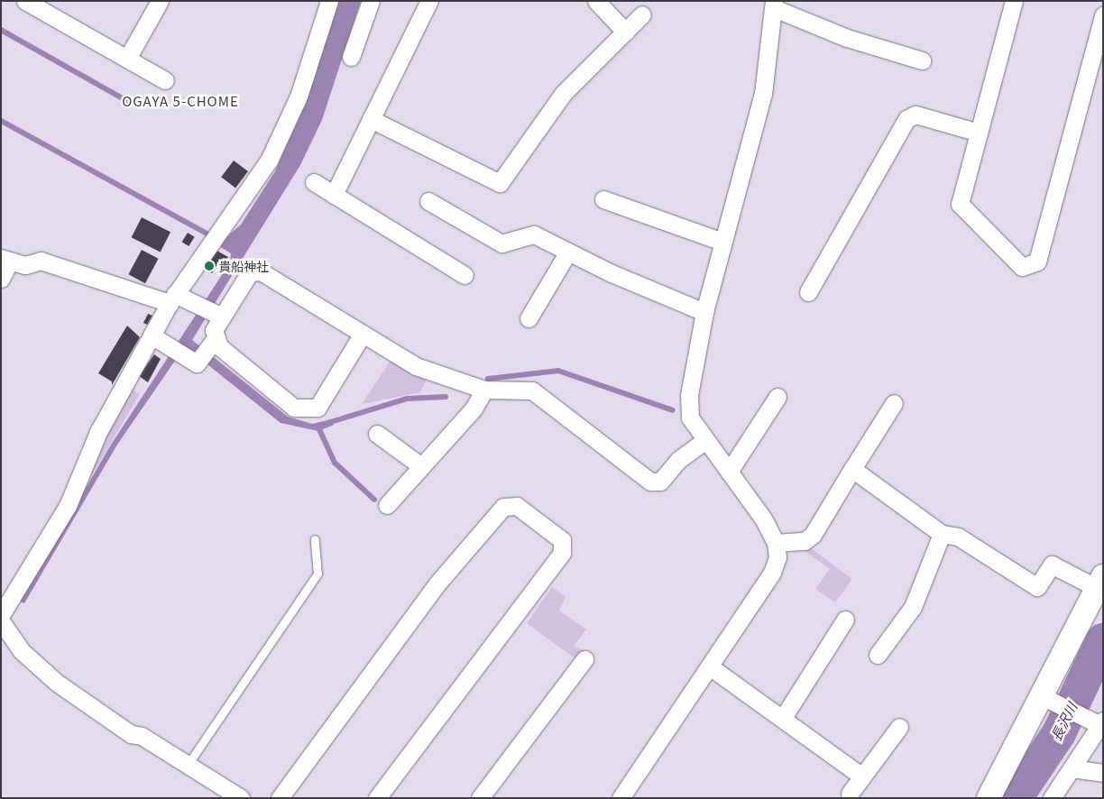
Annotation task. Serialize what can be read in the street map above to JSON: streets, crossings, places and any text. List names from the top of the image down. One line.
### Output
{"districts":["OGAYA 5-CHOME"],"water":["長沢川"],"places":["貴船神社"]}
